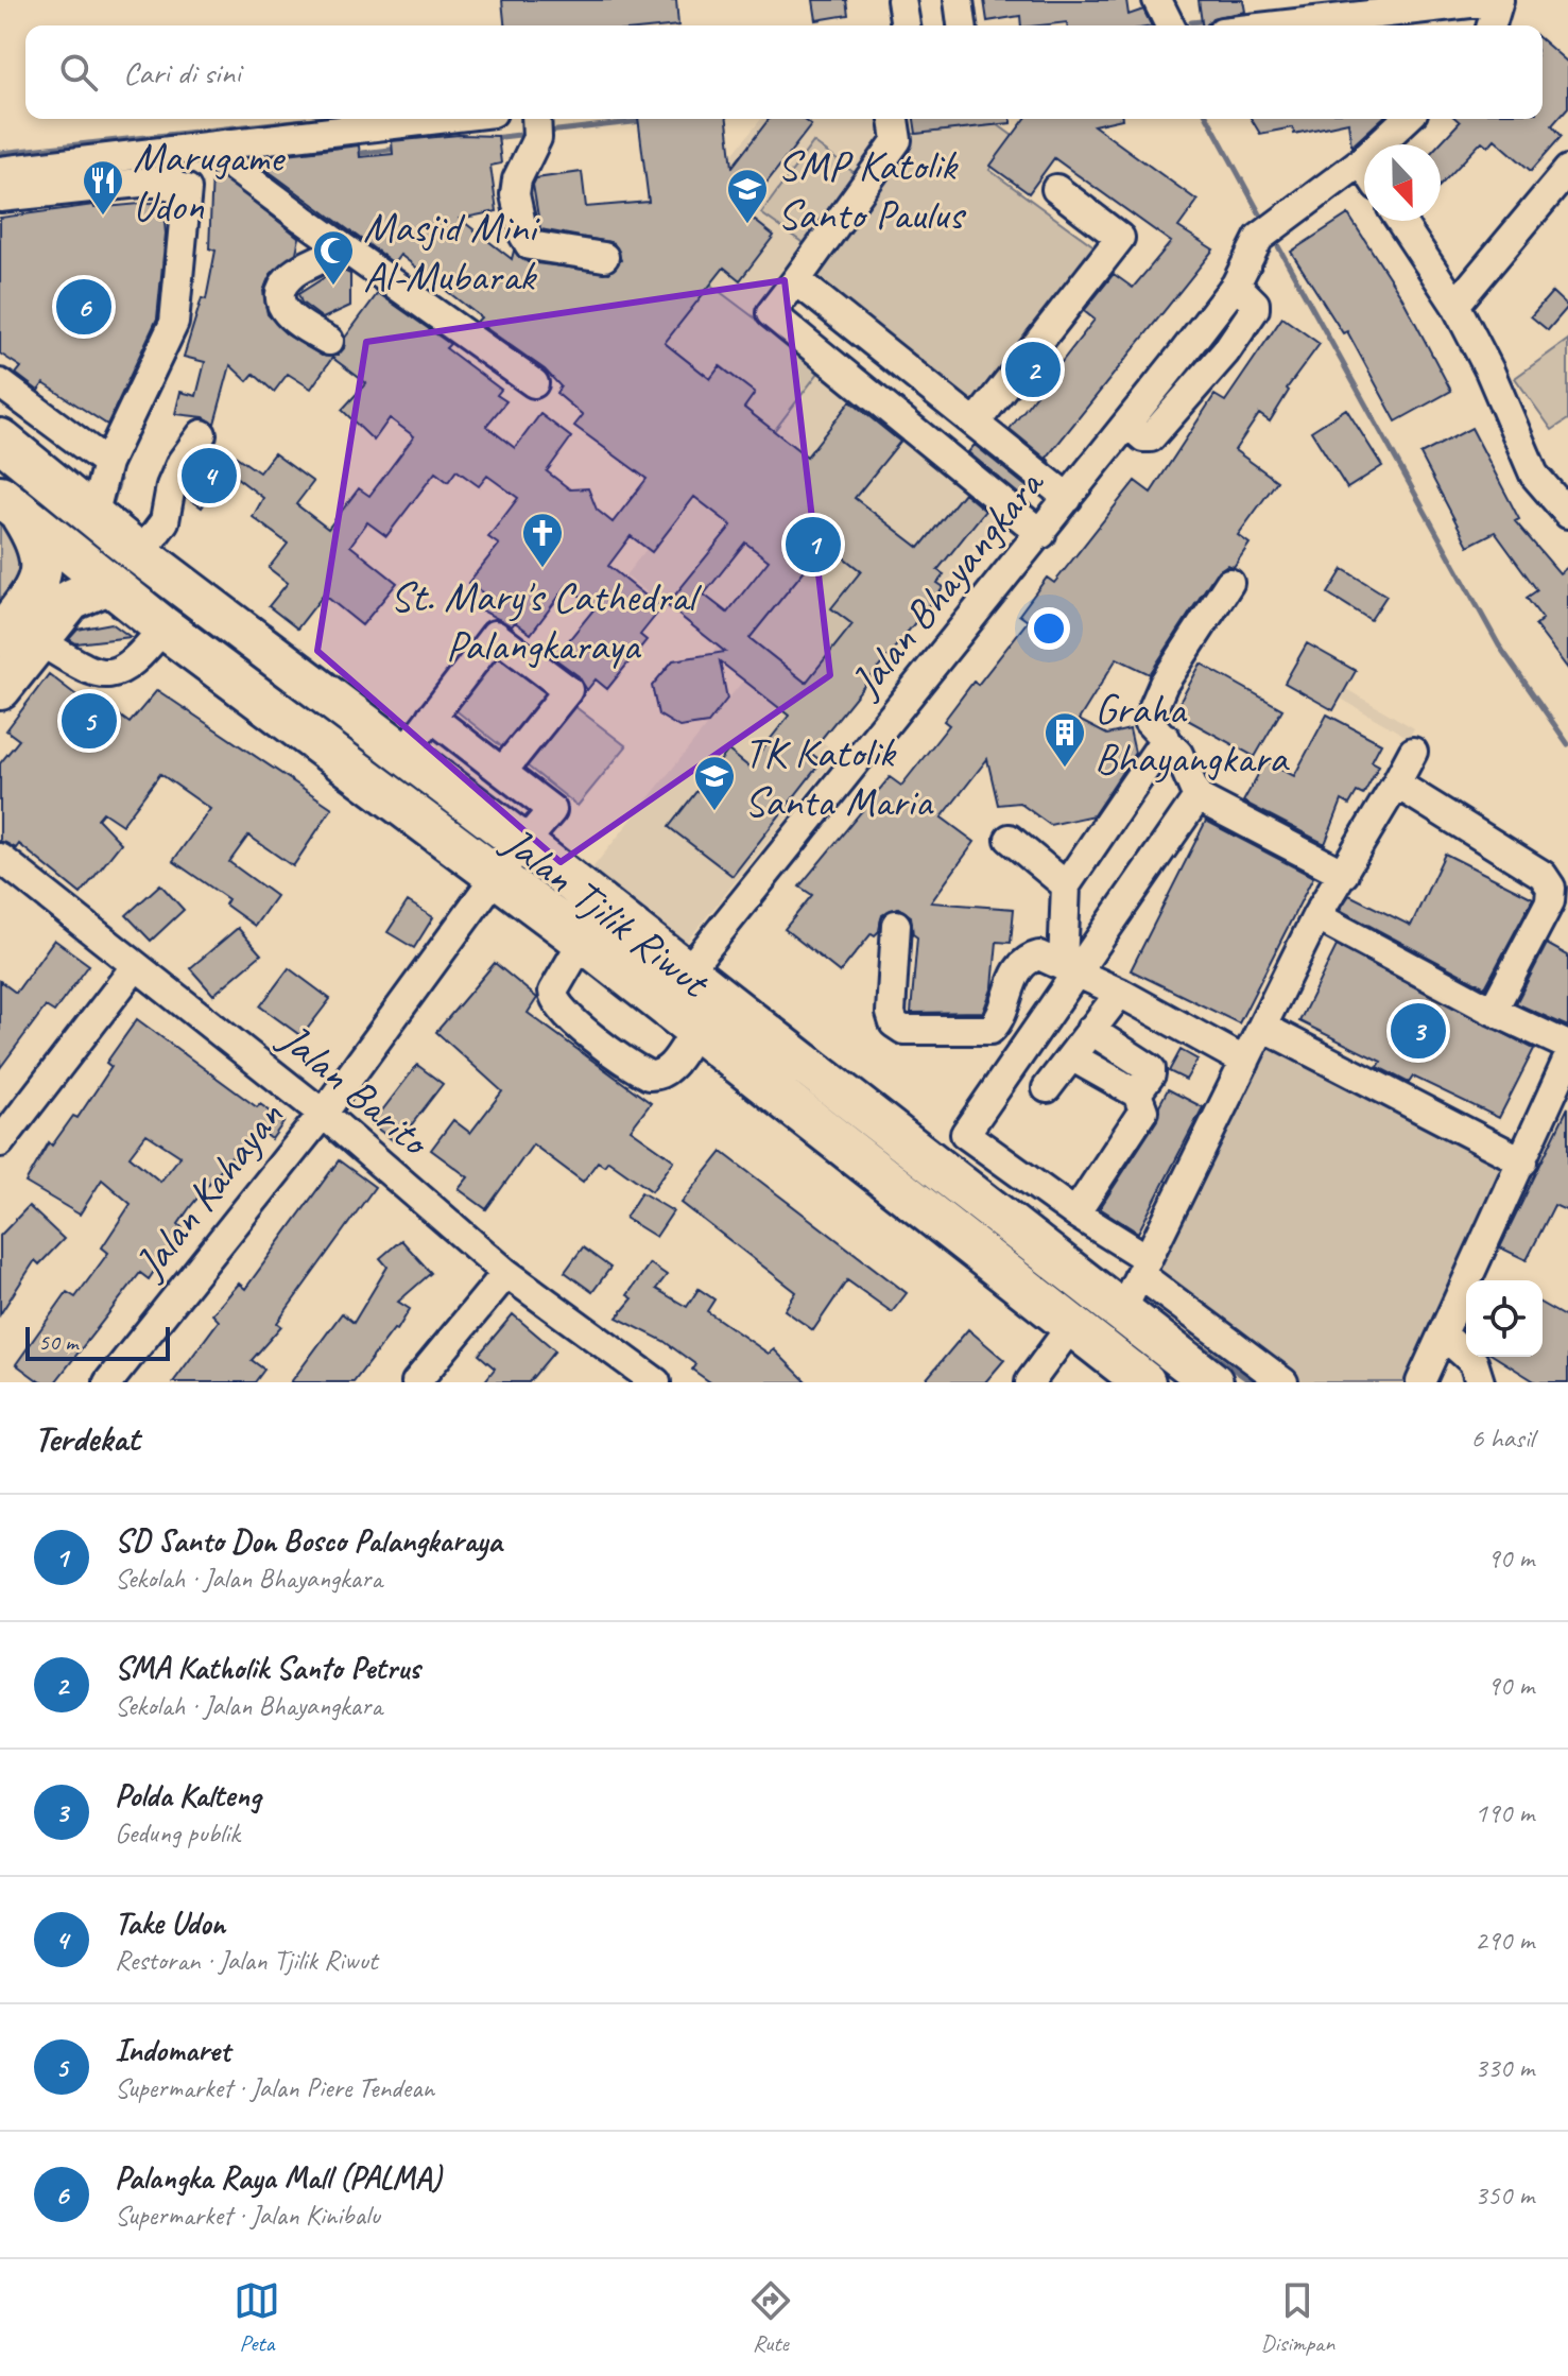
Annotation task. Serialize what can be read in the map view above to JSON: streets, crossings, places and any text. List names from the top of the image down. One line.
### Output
{"streets":{"highway":["Jalan Tjilik Riwut"],"street":["Jalan Bhayangkara","Jalan Barito","Jalan Kahayan"]},"crossings":[["Jalan Bhayangkara","Jalan Tjilik Riwut"],["Jalan Tjilik Riwut","Jalan Kahayan"],["Jalan Barito","Jalan Kahayan"]],"places":{"restaurant":["Marugame Udon"],"school or university":["SMP Katolik Santo Paulus","TK Katolik Santa Maria"],"mosque":["Masjid Mini Al-Mubarak"],"church":["St. Mary's Cathedral Palangkaraya"],"building":["Graha Bhayangkara"]},"scale_bar":"50 m","north":"bottom","page":{"search":"Cari di sini","pins":["6","2","4","1","5","3"],"scale":"50 m","heading":["Terdekat","6 hasil"],"list":[{"mark":"1","name":"SD Santo Don Bosco Palangkaraya","note":"Sekolah · Jalan Bhayangkara","value":"90 m"},{"mark":"2","name":"SMA Katholik Santo Petrus","note":"Sekolah · Jalan Bhayangkara","value":"90 m"},{"mark":"3","name":"Polda Kalteng","note":"Gedung publik","value":"190 m"},{"mark":"4","name":"Take Udon","note":"Restoran · Jalan Tjilik Riwut","value":"290 m"},{"mark":"5","name":"Indomaret","note":"Supermarket · Jalan Piere Tendean","value":"330 m"},{"mark":"6","name":"Palangka Raya Mall (PALMA)","note":"Supermarket · Jalan Kinibalu","value":"350 m"}],"nav":["Peta","Rute","Disimpan"]}}
